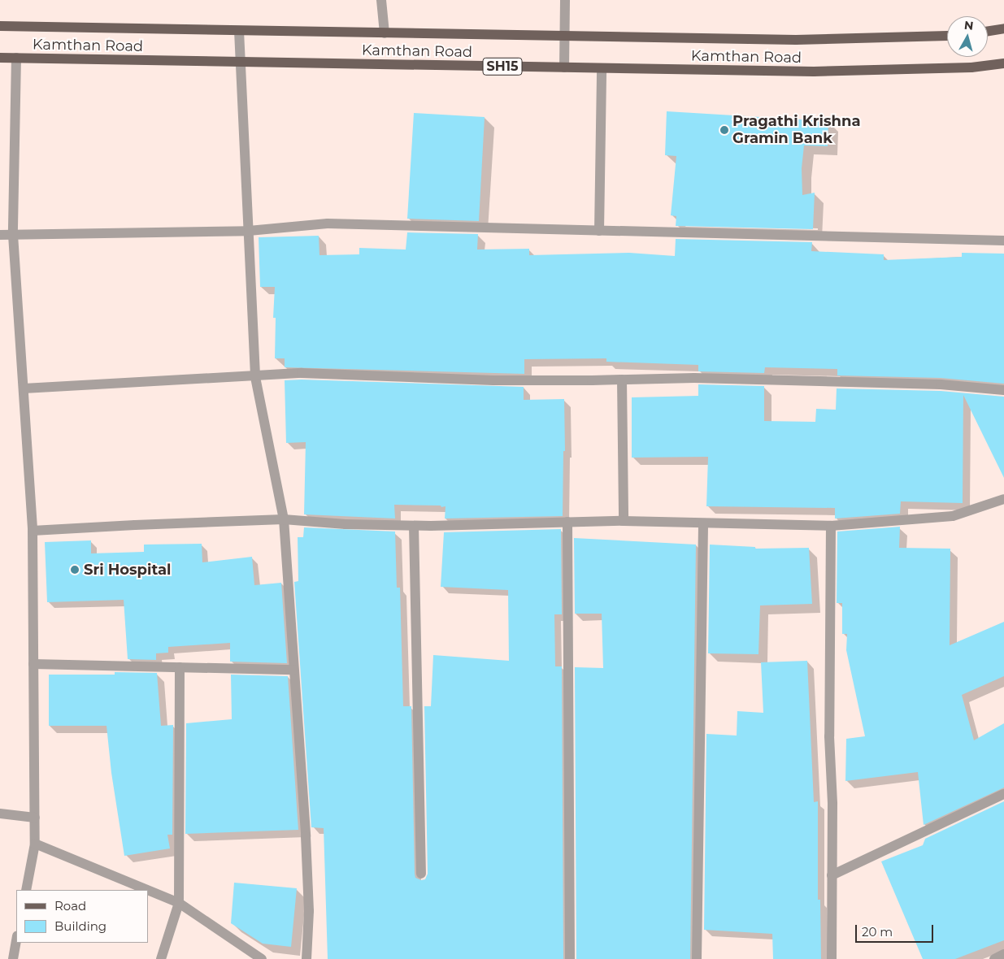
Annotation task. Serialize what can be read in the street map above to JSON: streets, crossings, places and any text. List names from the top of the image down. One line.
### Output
{"streets":{"main road":["Kamthan Road","SH15"]},"places":["Pragathi Krishna Gramin Bank","Sri Hospital"],"legend":["Road","Building"],"scale_bar":"20 m","north":"top"}
